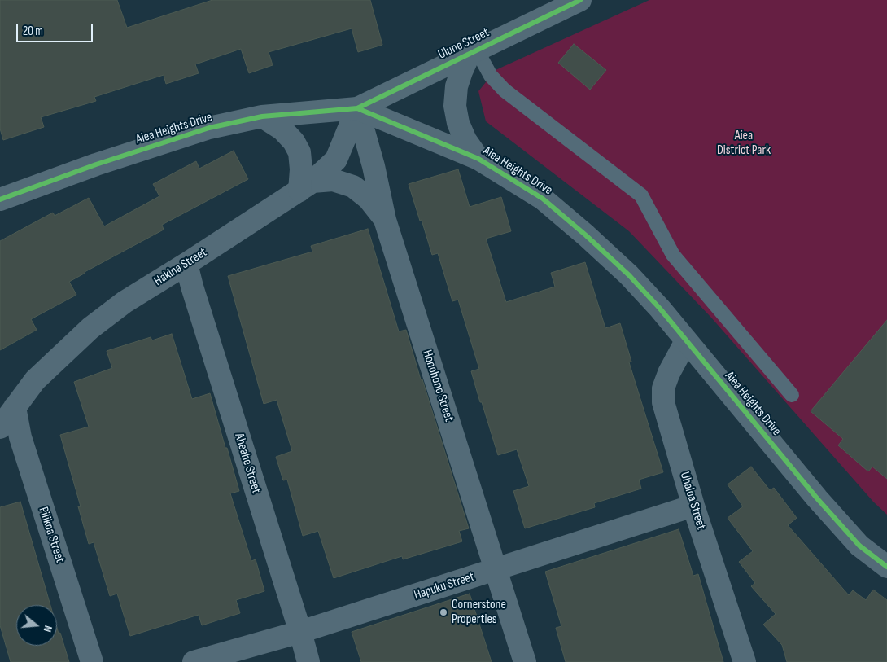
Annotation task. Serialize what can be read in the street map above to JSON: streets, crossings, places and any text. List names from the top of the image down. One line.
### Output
{"streets":{"street":["Ulune Street","Aiea Heights Drive","Hakina Street","Honohono Street","Aheahe Street","Uhaloa Street","Pilikoa Street","Hapuku Street"]},"crossings":[["Ulune Street","Aiea Heights Drive"],["Ulune Street","Hakina Street"],["Ulune Street","Honohono Street"],["Aiea Heights Drive","Hakina Street"],["Aiea Heights Drive","Honohono Street"],["Aiea Heights Drive","Uhaloa Street"],["Hakina Street","Honohono Street"],["Hakina Street","Aheahe Street"],["Hakina Street","Pilikoa Street"],["Honohono Street","Hapuku Street"],["Aheahe Street","Hapuku Street"],["Uhaloa Street","Hapuku Street"]],"parks":["Aiea District Park"],"places":["Cornerstone Properties"],"scale_bar":"20 m","north":"right"}
